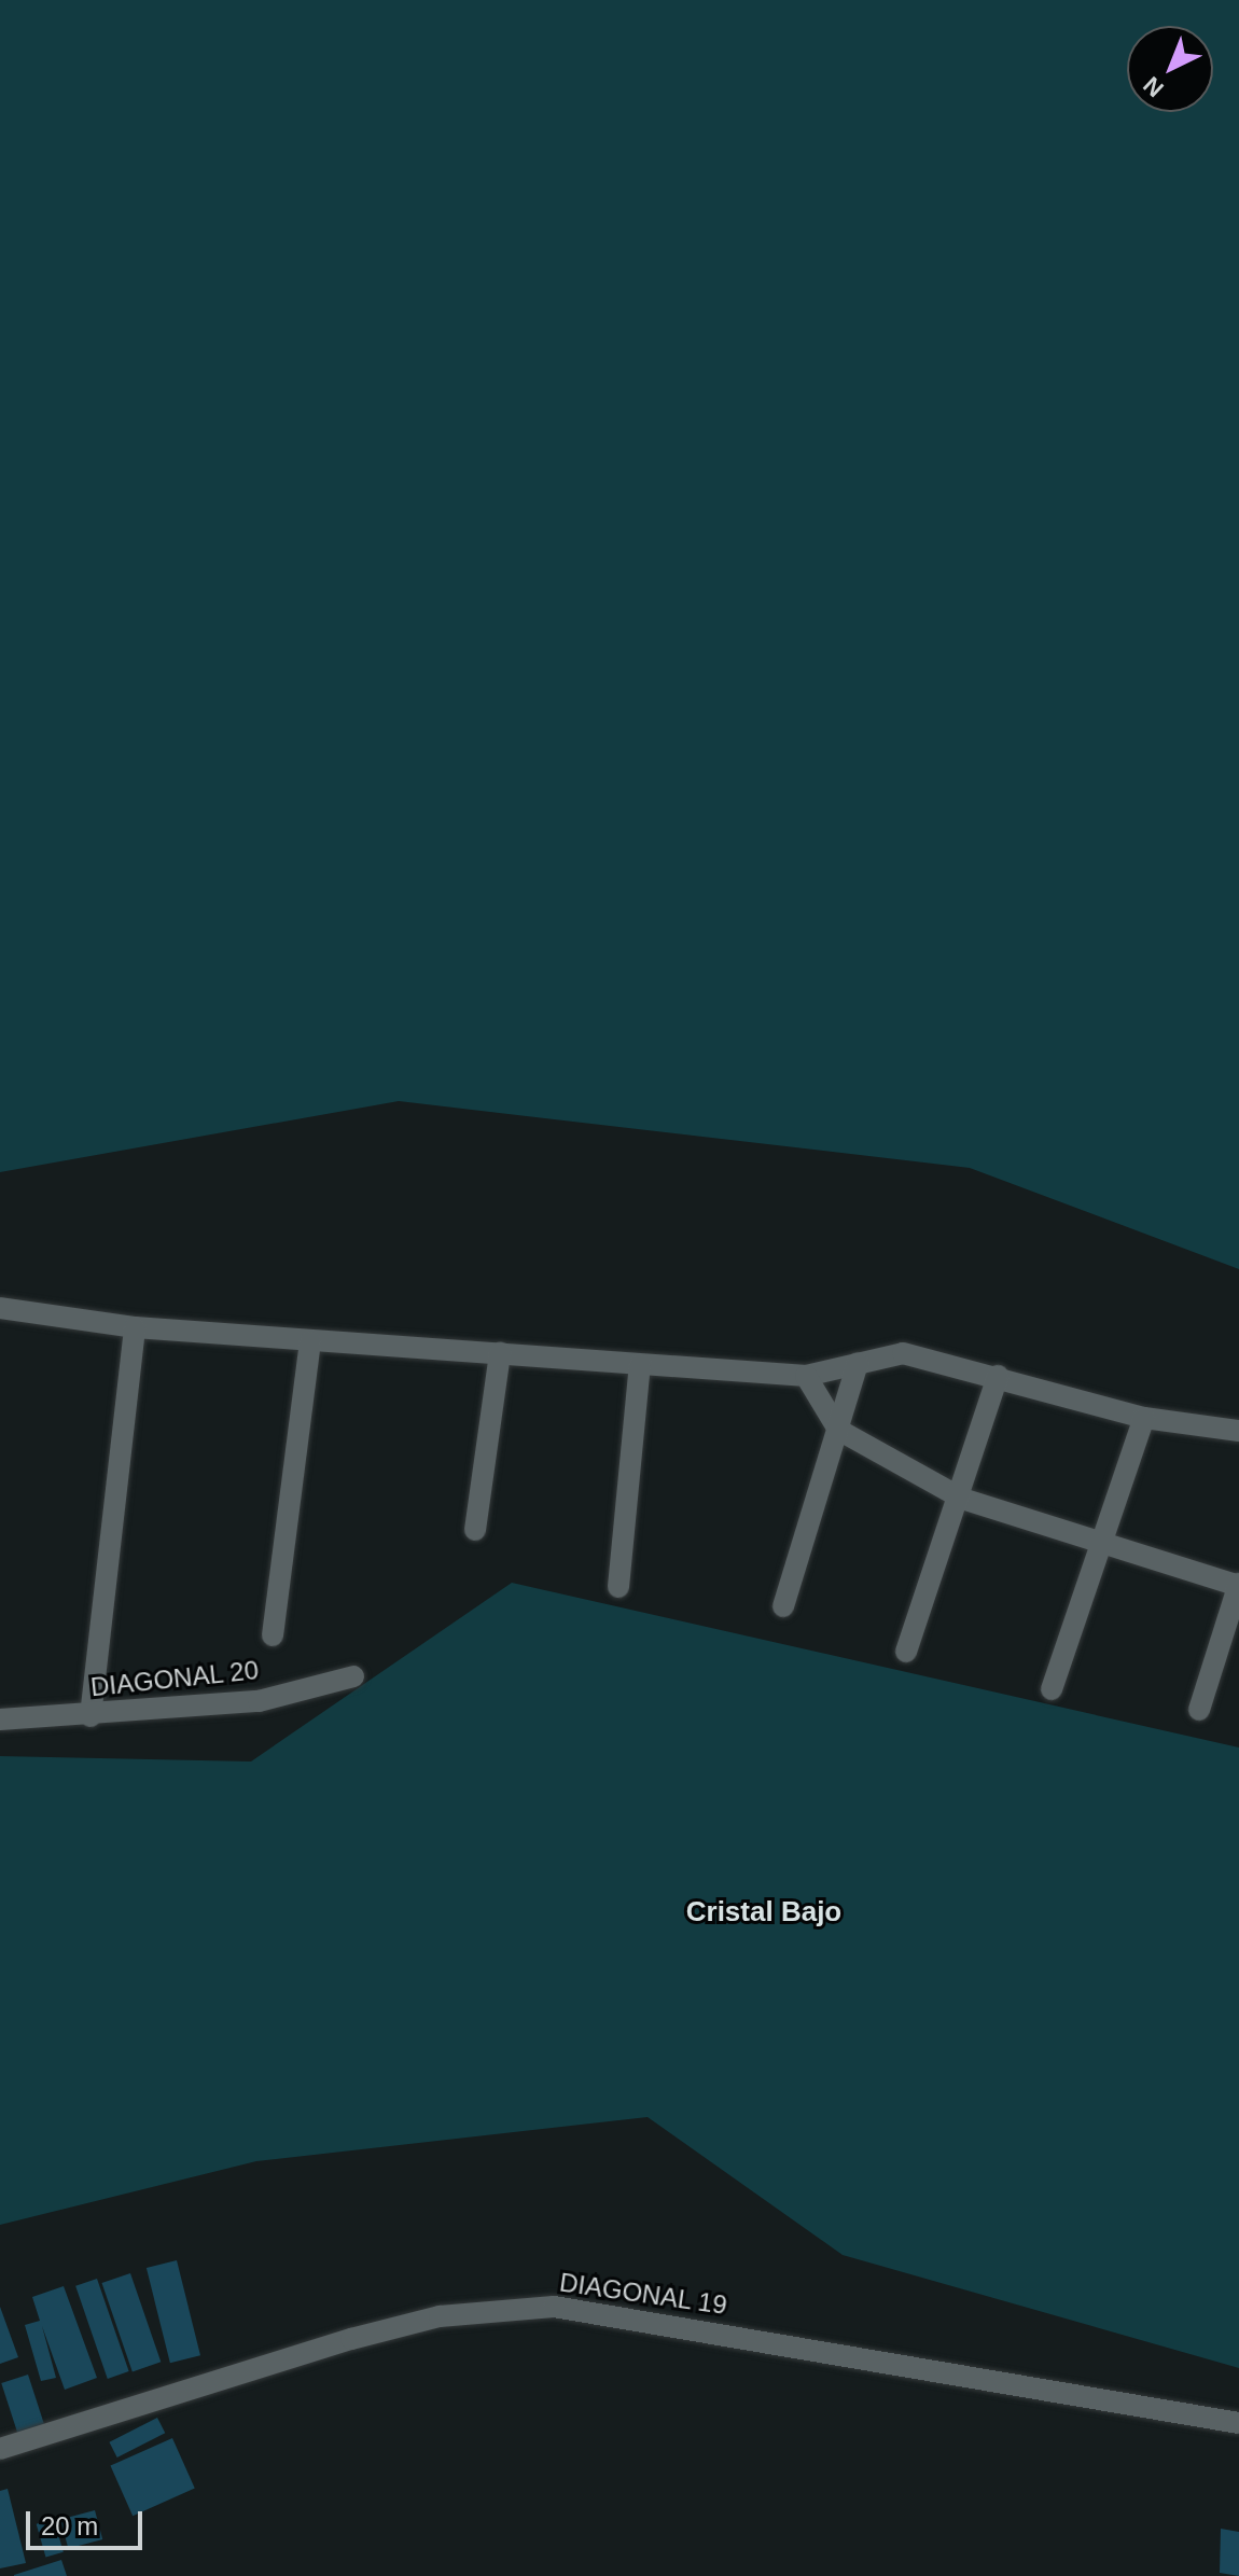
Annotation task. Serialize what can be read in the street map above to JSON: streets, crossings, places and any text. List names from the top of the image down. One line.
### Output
{"streets":{"street":["DIAGONAL 20","DIAGONAL 19"]},"districts":["Cristal Bajo"],"scale_bar":"20 m","north":"bottom left"}
